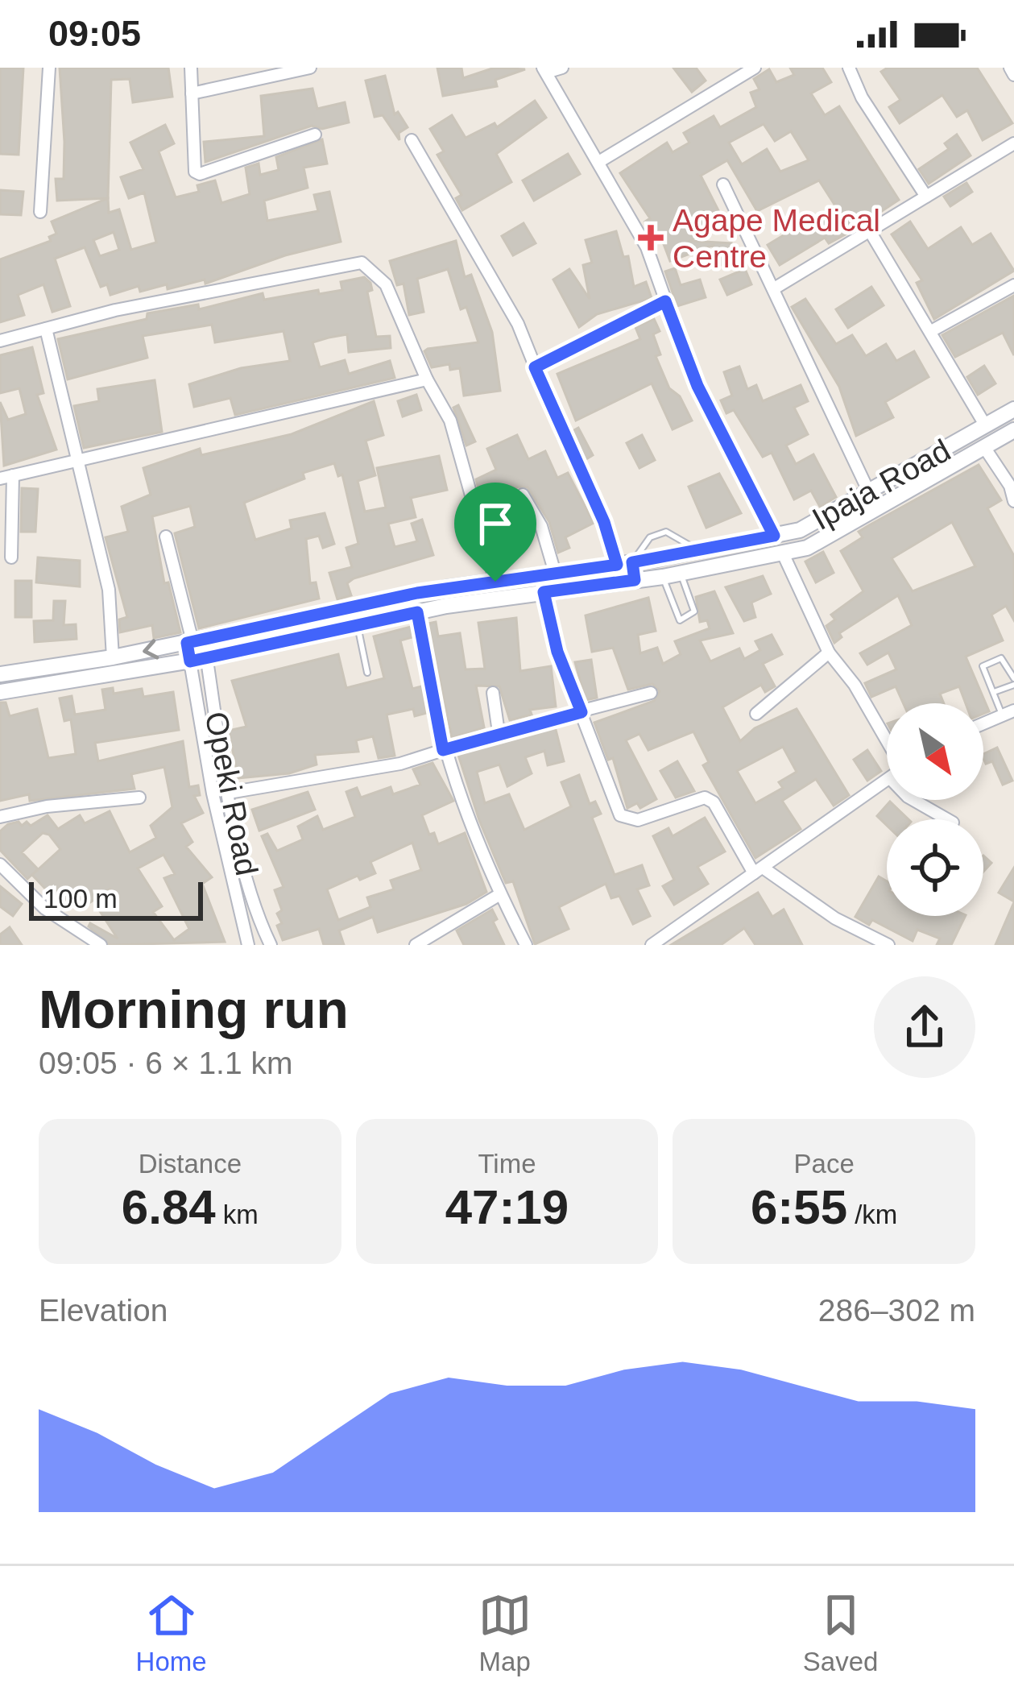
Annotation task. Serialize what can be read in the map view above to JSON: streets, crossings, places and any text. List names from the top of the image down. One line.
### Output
{"streets":{"main road":["Ipaja Road"],"street":["Opeki Road"]},"crossings":[["Ipaja Road","Opeki Road"]],"places":{"health":["Agape Medical Centre"]},"scale_bar":"100 m","north":"bottom right","page":{"status":"09:05","scale":"100 m","heading":["Morning run","09:05 · 6 × 1.1 km"],"stats":[["Distance","6.84 km"],["Time","47:19"],["Pace","6:55 /km"]],"chart":["Elevation","286–302 m"],"tabs":["Home","Map","Saved"]}}
